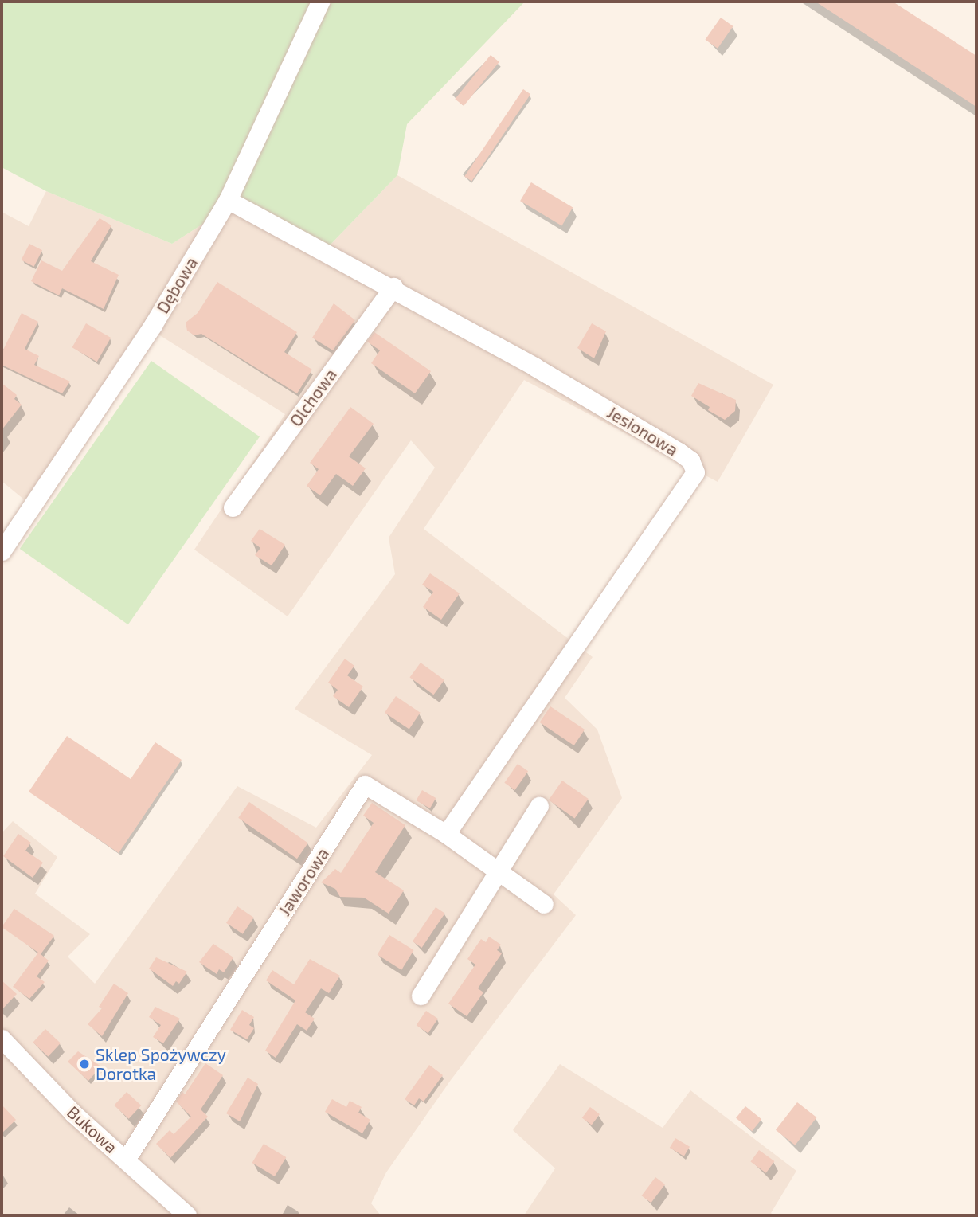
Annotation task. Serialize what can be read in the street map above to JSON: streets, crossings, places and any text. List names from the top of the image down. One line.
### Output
{"streets":{"street":["Dębowa","Olchowa","Jesionowa","Jaworowa","Bukowa"]},"crossings":[["Dębowa","Jesionowa"],["Olchowa","Jesionowa"],["Jesionowa","Jaworowa"],["Jaworowa","Bukowa"]],"places":["Sklep Spożywczy Dorotka"]}
